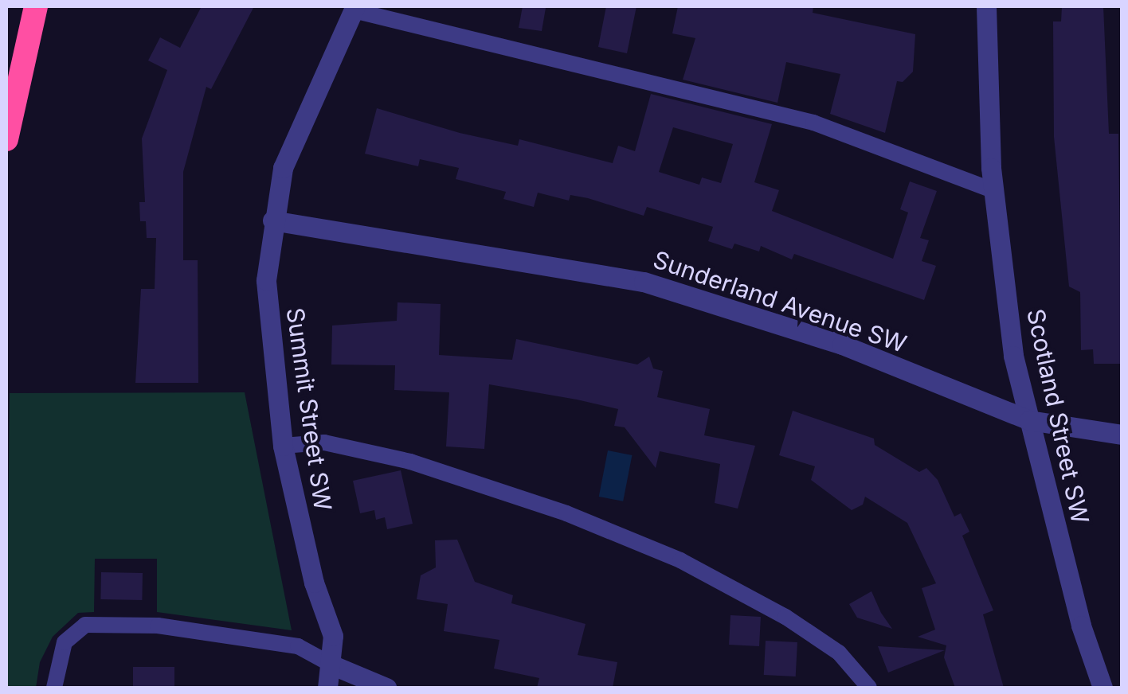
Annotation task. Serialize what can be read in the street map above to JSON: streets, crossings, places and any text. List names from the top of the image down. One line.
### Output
{"streets":{"street":["Sunderland Avenue SW","Summit Street SW","Scotland Street SW"]},"crossings":[["Sunderland Avenue SW","Summit Street SW"],["Sunderland Avenue SW","Scotland Street SW"]]}
